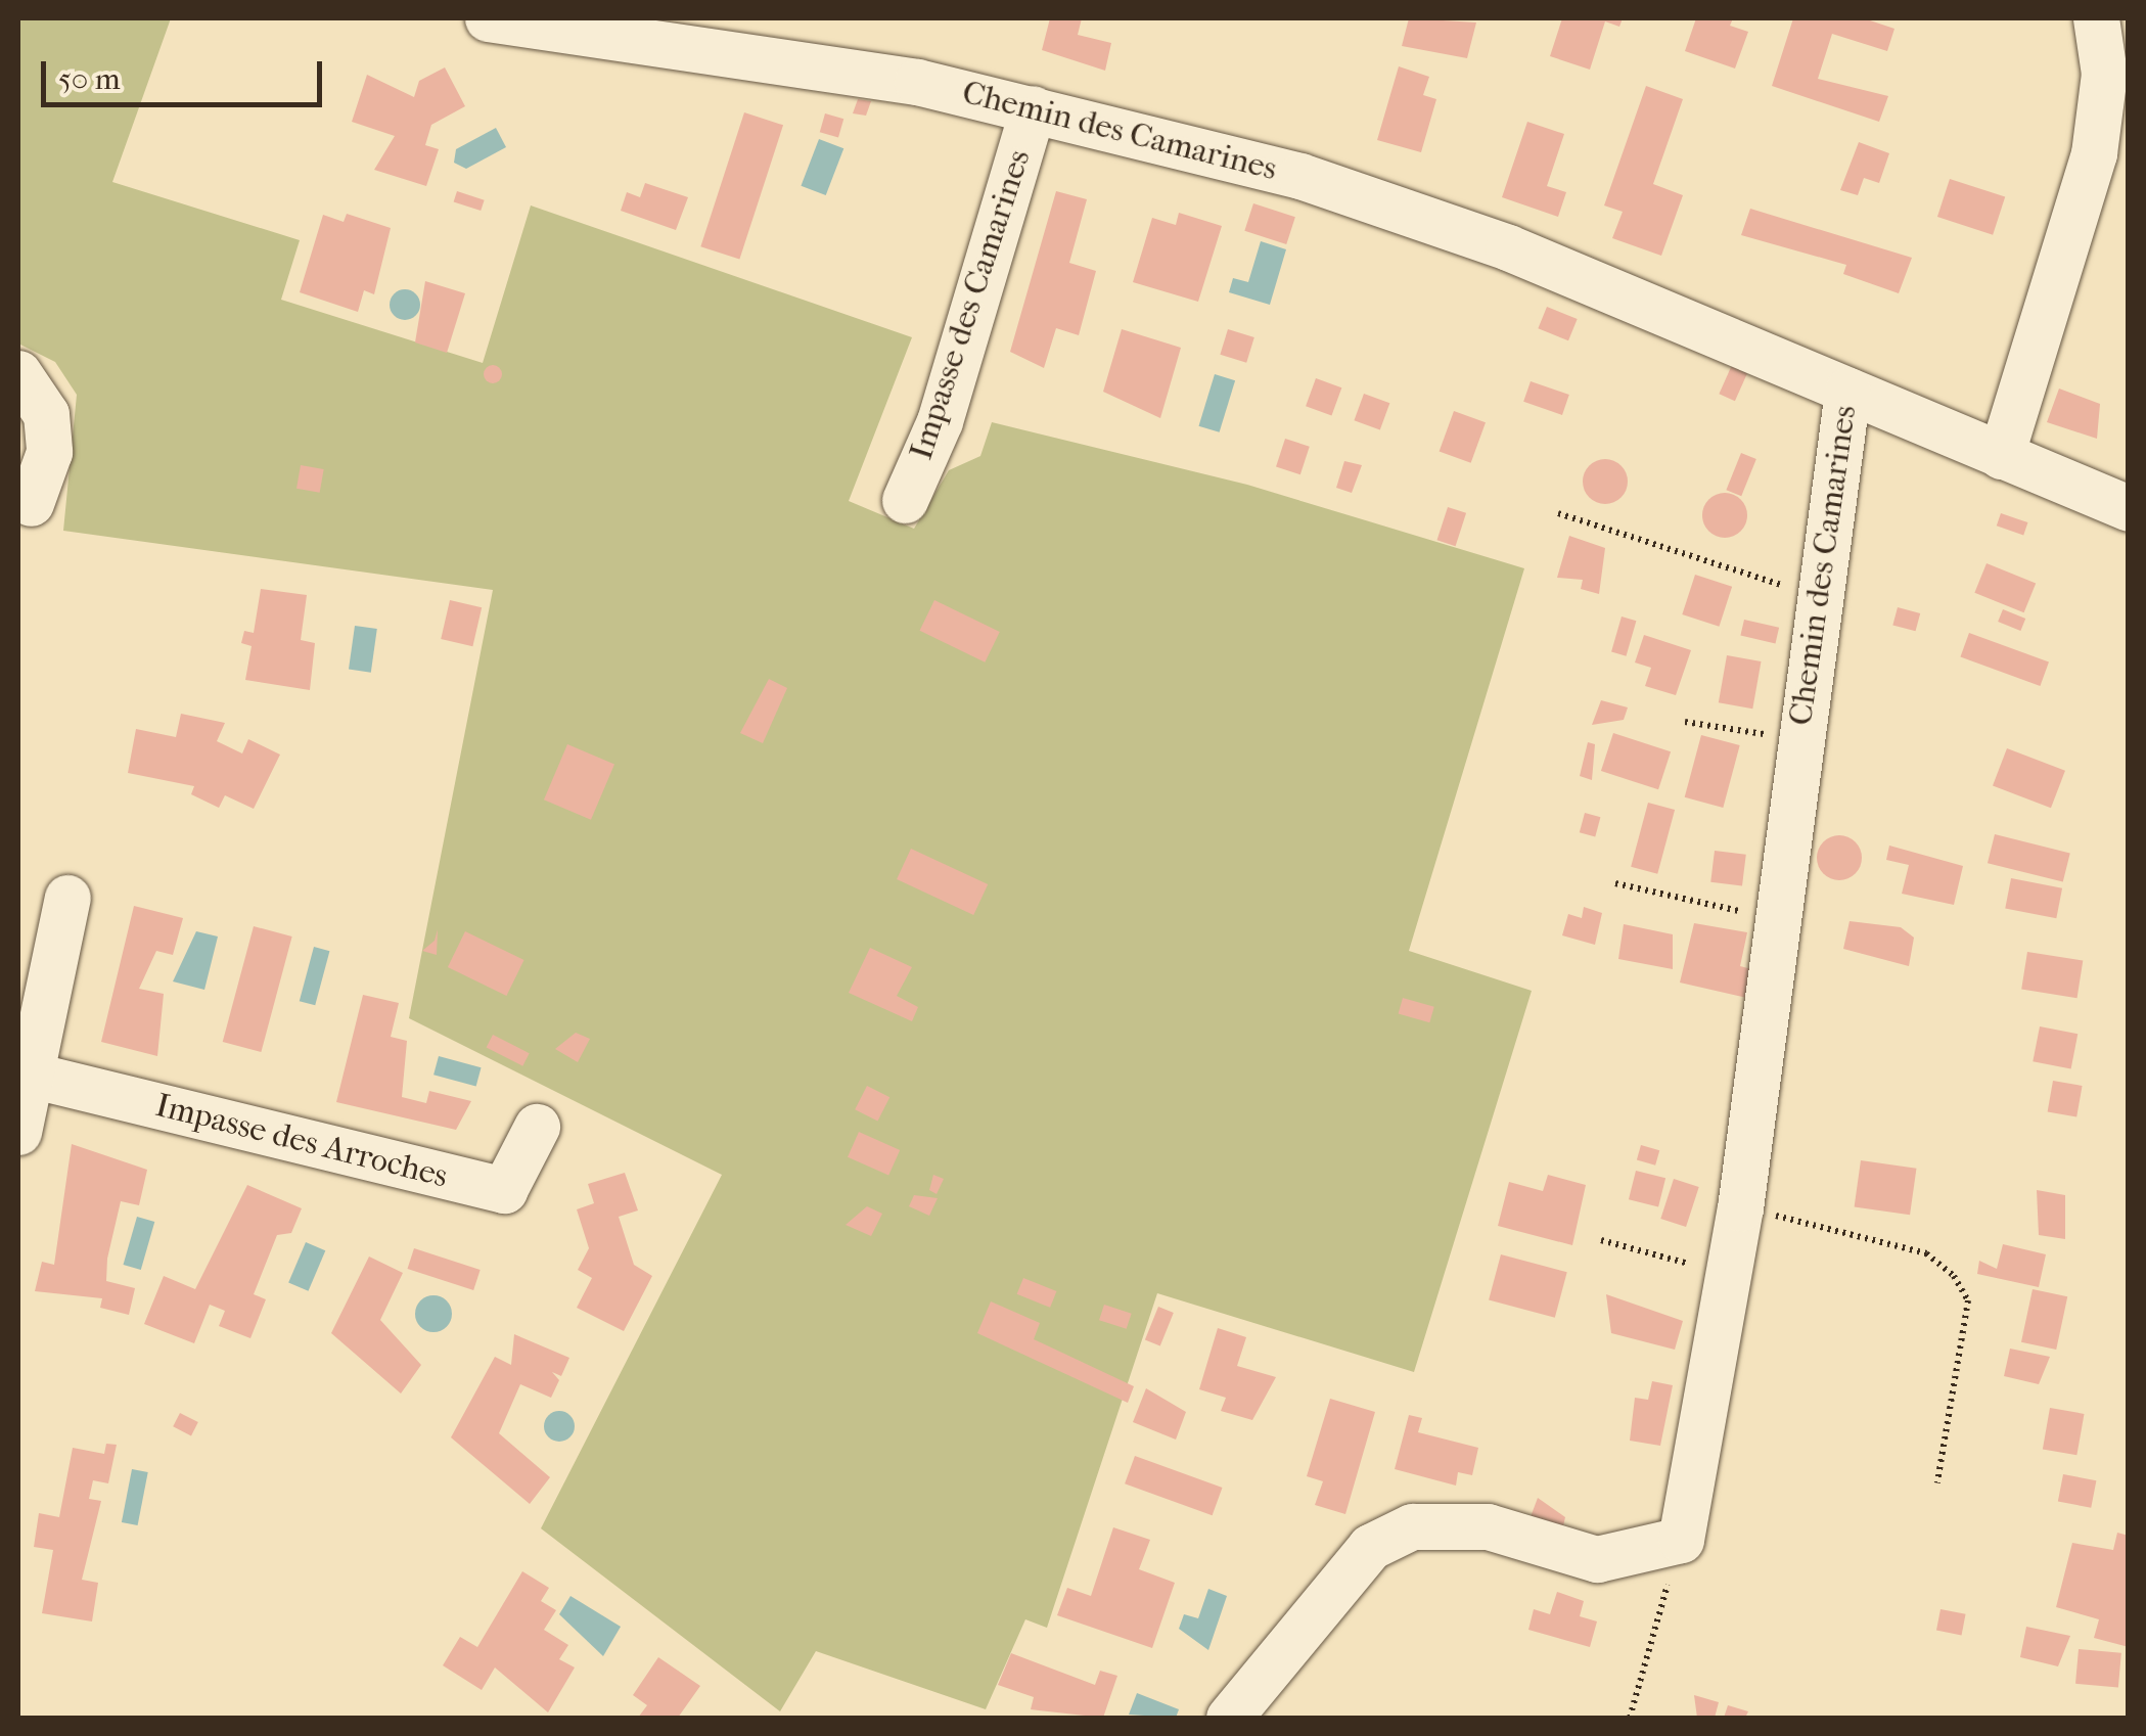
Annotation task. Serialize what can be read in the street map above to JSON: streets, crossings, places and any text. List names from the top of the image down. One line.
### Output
{"streets":{"street":["Chemin des Camarines","Impasse des Camarines","Impasse des Arroches"]},"crossings":[["Chemin des Camarines","Impasse des Camarines"]],"scale_bar":"50 m"}
